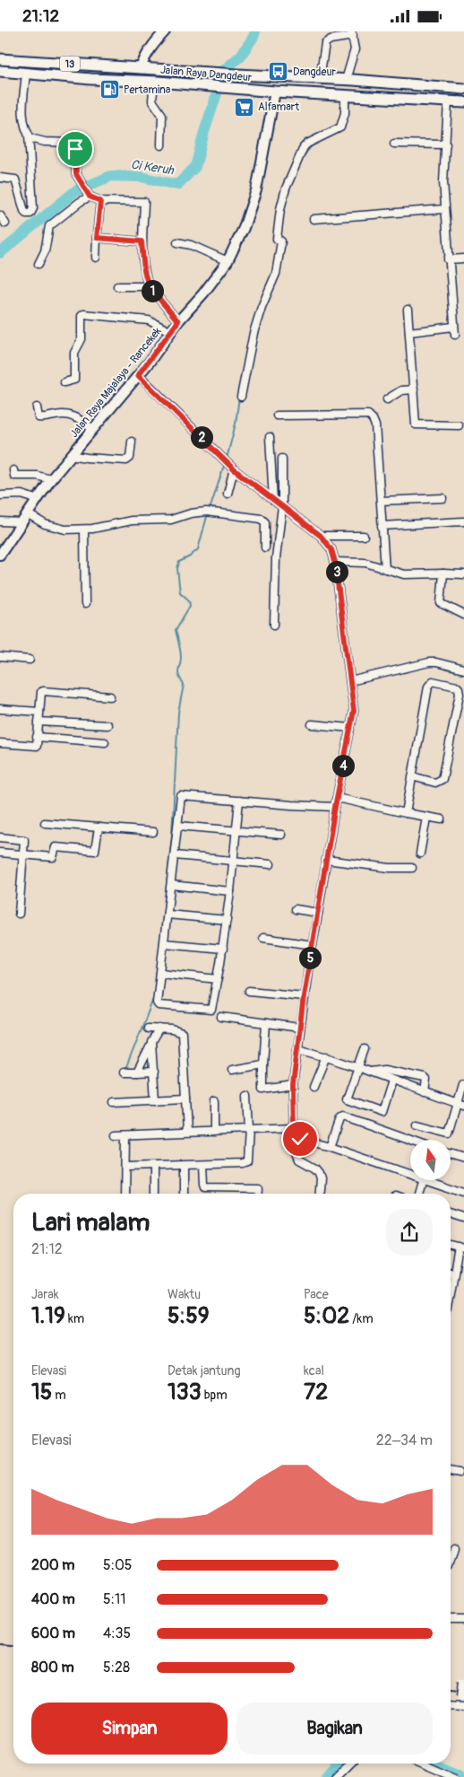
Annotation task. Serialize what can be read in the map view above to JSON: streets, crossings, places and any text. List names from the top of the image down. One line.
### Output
{"streets":{"highway":["13","Jalan Raya Dangdeur"],"main road":["Jalan Raya Majalaya - Rancekek"]},"crossings":[["Jalan Raya Dangdeur","Jalan Raya Majalaya - Rancekek"]],"water":["Ci Keruh"],"places":{"bus stop":["Dangdeur"],"fuel station":["Pertamina"],"supermarket":["Alfamart"]},"north":"top","page":{"status":"21:12","pins":["1","2","3","4","5"],"heading":["Lari malam","21:12"],"stats":[["Jarak","1.19 km"],["Waktu","5:59"],["Pace","5:02 /km"],["Elevasi","15 m"],["Detak jantung","133 bpm"],["kcal","72"]],"chart":["Elevasi","22–34 m"],"list":[{"name":"200 m","note":"5:05"},{"name":"400 m","note":"5:11"},{"name":"600 m","note":"4:35"},{"name":"800 m","note":"5:28"}],"buttons":["Simpan","Bagikan"]}}
